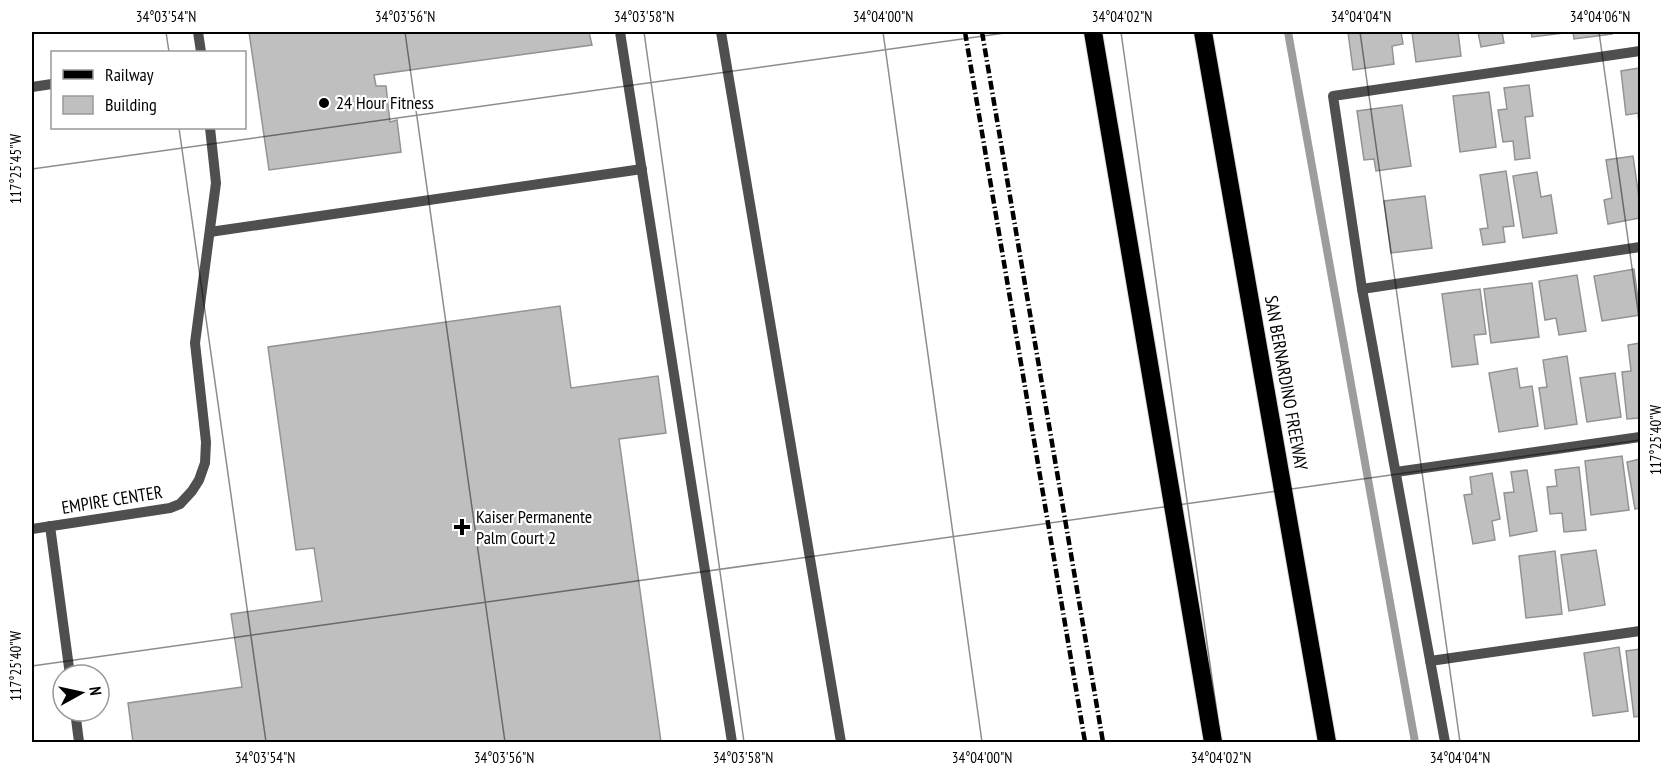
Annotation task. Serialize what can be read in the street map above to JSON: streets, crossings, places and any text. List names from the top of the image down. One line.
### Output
{"streets":{"highway":["SAN BERNARDINO FREEWAY"],"lane":["EMPIRE CENTER"]},"places":{"other":["24 Hour Fitness"],"health":["Kaiser Permanente Palm Court 2"]},"legend":["Railway","Building"],"north":"right","coordinates":["34°03'54\"N","34°03'56\"N","34°03'58\"N","34°04'00\"N","34°04'02\"N","34°04'04\"N","34°04'06\"N","117°25'45\"W","117°25'40\"W"]}
